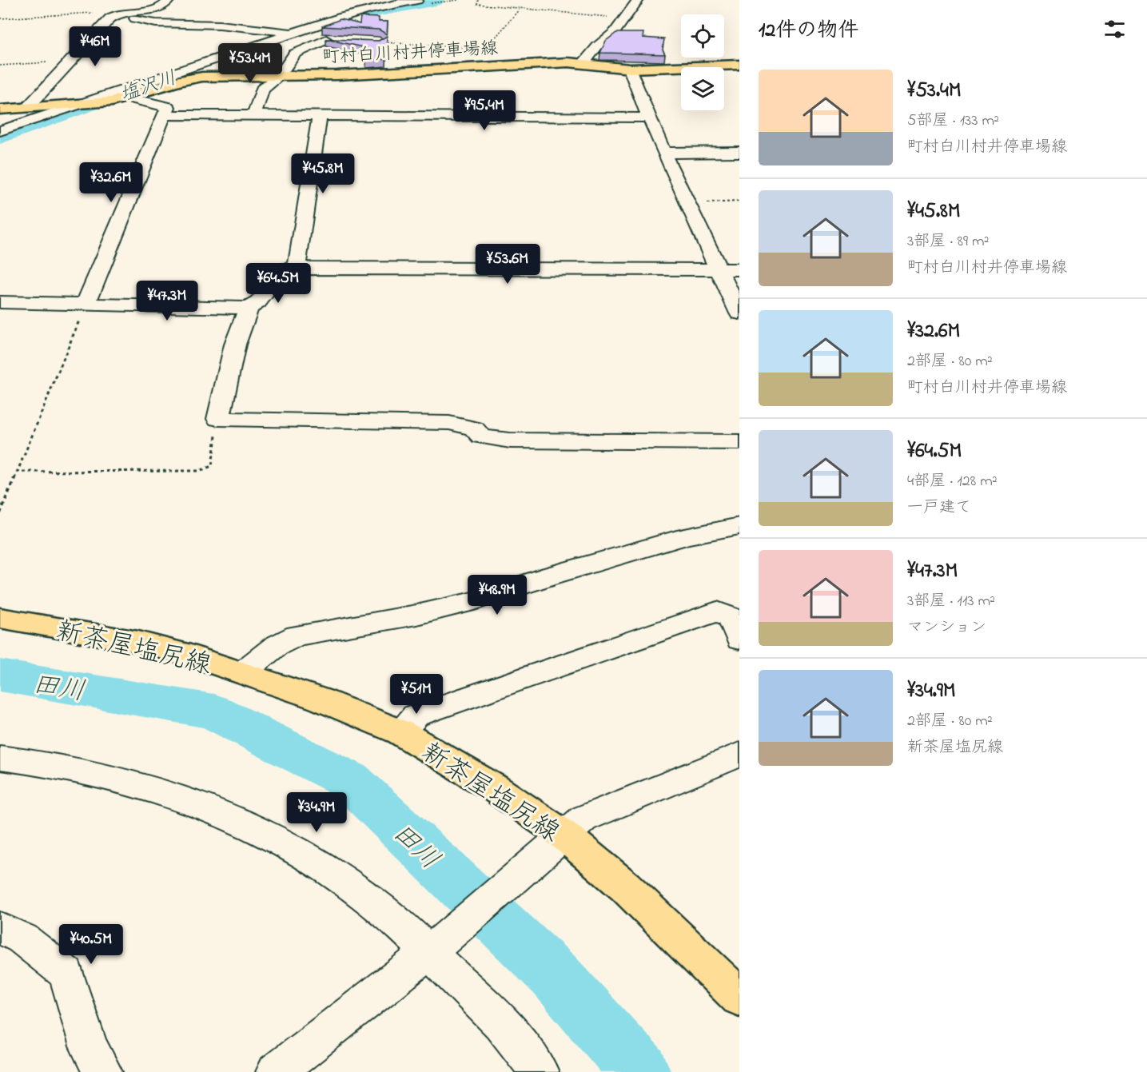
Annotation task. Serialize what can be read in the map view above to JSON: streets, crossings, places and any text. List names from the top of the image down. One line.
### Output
{"streets":{"main road":["町村白川村井停車場線","新茶屋塩尻線"]},"water":["塩沢川","田川"],"page":{"heading":"12件の物件","price":["¥46M","¥53.4M","¥95.4M","¥45.8M","¥32.6M","¥53.6M","¥64.5M","¥47.3M","¥48.9M","¥51M","¥34.9M","¥40.5M"],"list":[{"name":"¥53.4M","note":"5部屋 · 133 m² · 町村白川村井停車場線"},{"name":"¥45.8M","note":"3部屋 · 89 m² · 町村白川村井停車場線"},{"name":"¥32.6M","note":"2部屋 · 80 m² · 町村白川村井停車場線"},{"name":"¥64.5M","note":"4部屋 · 128 m² · 一戸建て"},{"name":"¥47.3M","note":"3部屋 · 113 m² · マンション"},{"name":"¥34.9M","note":"2部屋 · 80 m² · 新茶屋塩尻線"}]}}
